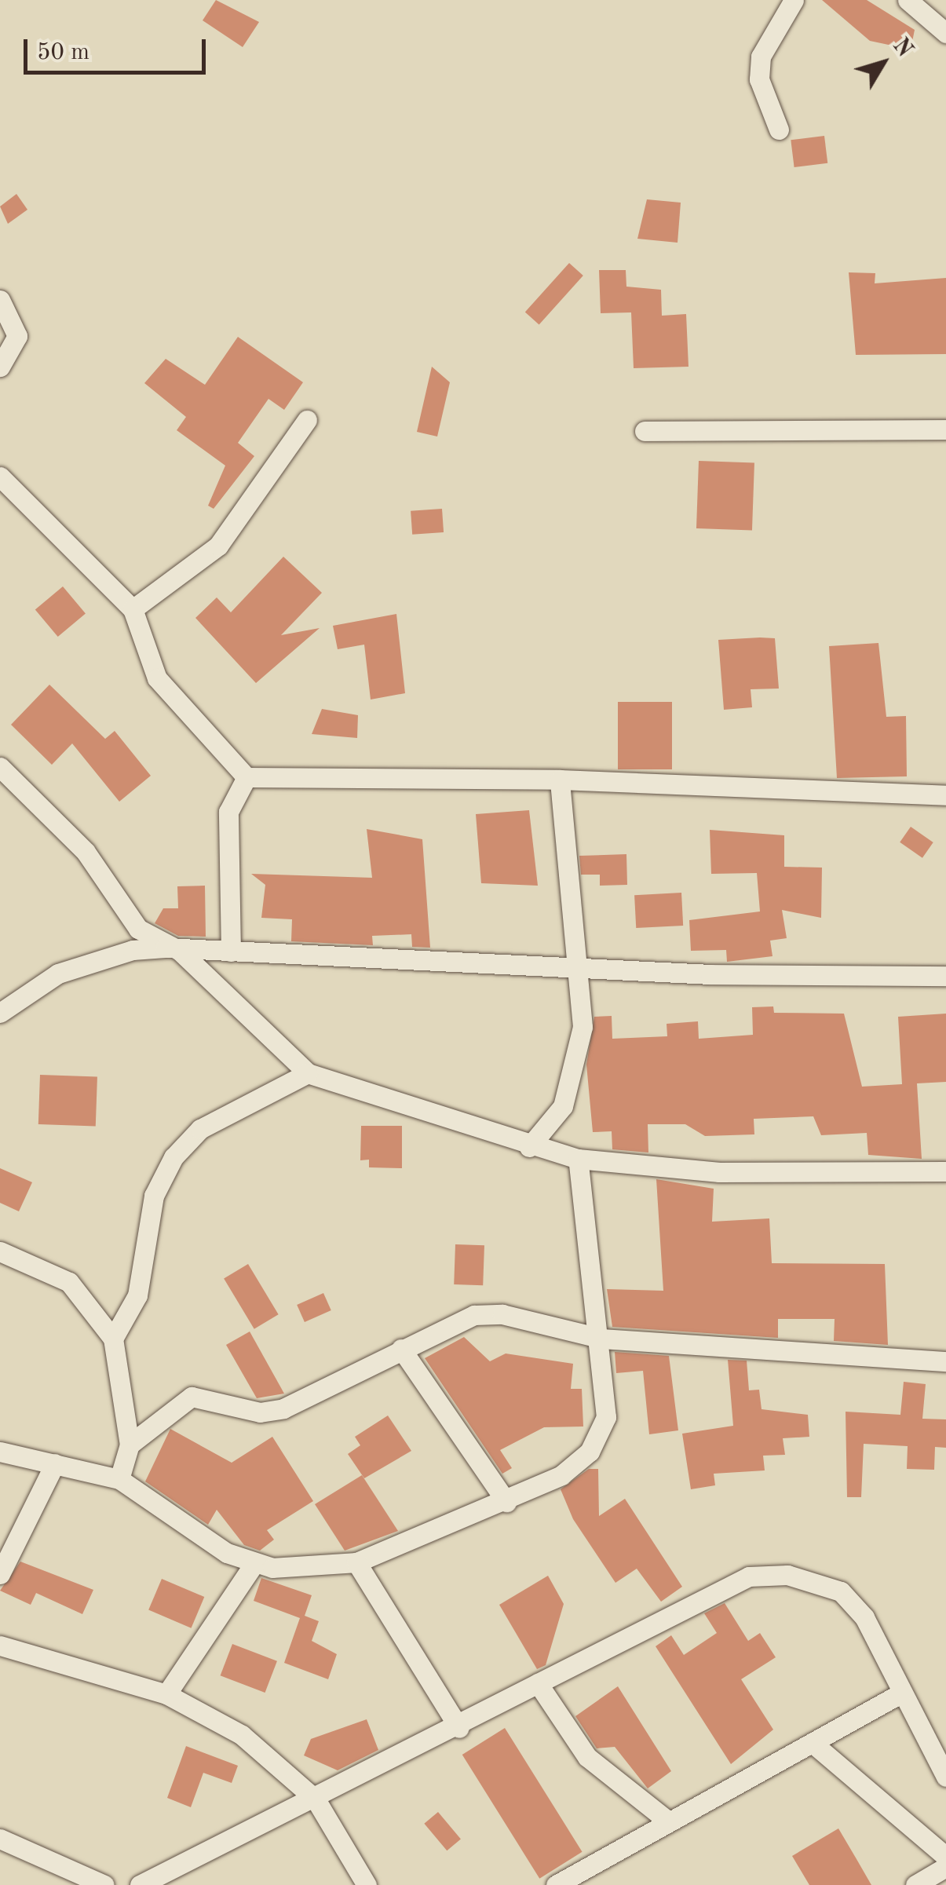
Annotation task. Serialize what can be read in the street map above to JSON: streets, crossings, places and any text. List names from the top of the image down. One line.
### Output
{"scale_bar":"50 m","north":"top right"}
